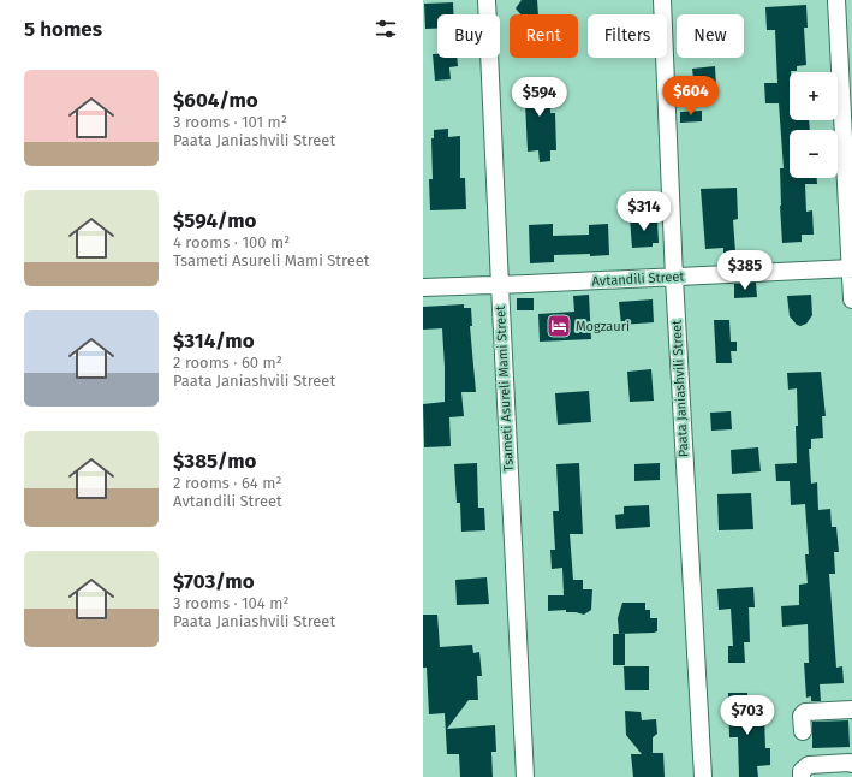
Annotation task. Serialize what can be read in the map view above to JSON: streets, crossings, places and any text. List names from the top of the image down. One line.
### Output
{"streets":{"street":["Avtandili Street","Tsameti Asureli Mami Street","Paata Janiashvili Street"]},"crossings":[["Avtandili Street","Tsameti Asureli Mami Street"],["Avtandili Street","Paata Janiashvili Street"]],"places":{"hotel":["Mogzauri"]},"page":{"heading":"5 homes","chip":["Buy","Rent","Filters","New"],"list":[{"name":"$604/mo","note":"3 rooms · 101 m² · Paata Janiashvili Street"},{"name":"$594/mo","note":"4 rooms · 100 m² · Tsameti Asureli Mami Street"},{"name":"$314/mo","note":"2 rooms · 60 m² · Paata Janiashvili Street"},{"name":"$385/mo","note":"2 rooms · 64 m² · Avtandili Street"},{"name":"$703/mo","note":"3 rooms · 104 m² · Paata Janiashvili Street"}],"map_buttons":["+","−"],"price":["$604","$594","$314","$385","$703"]}}
